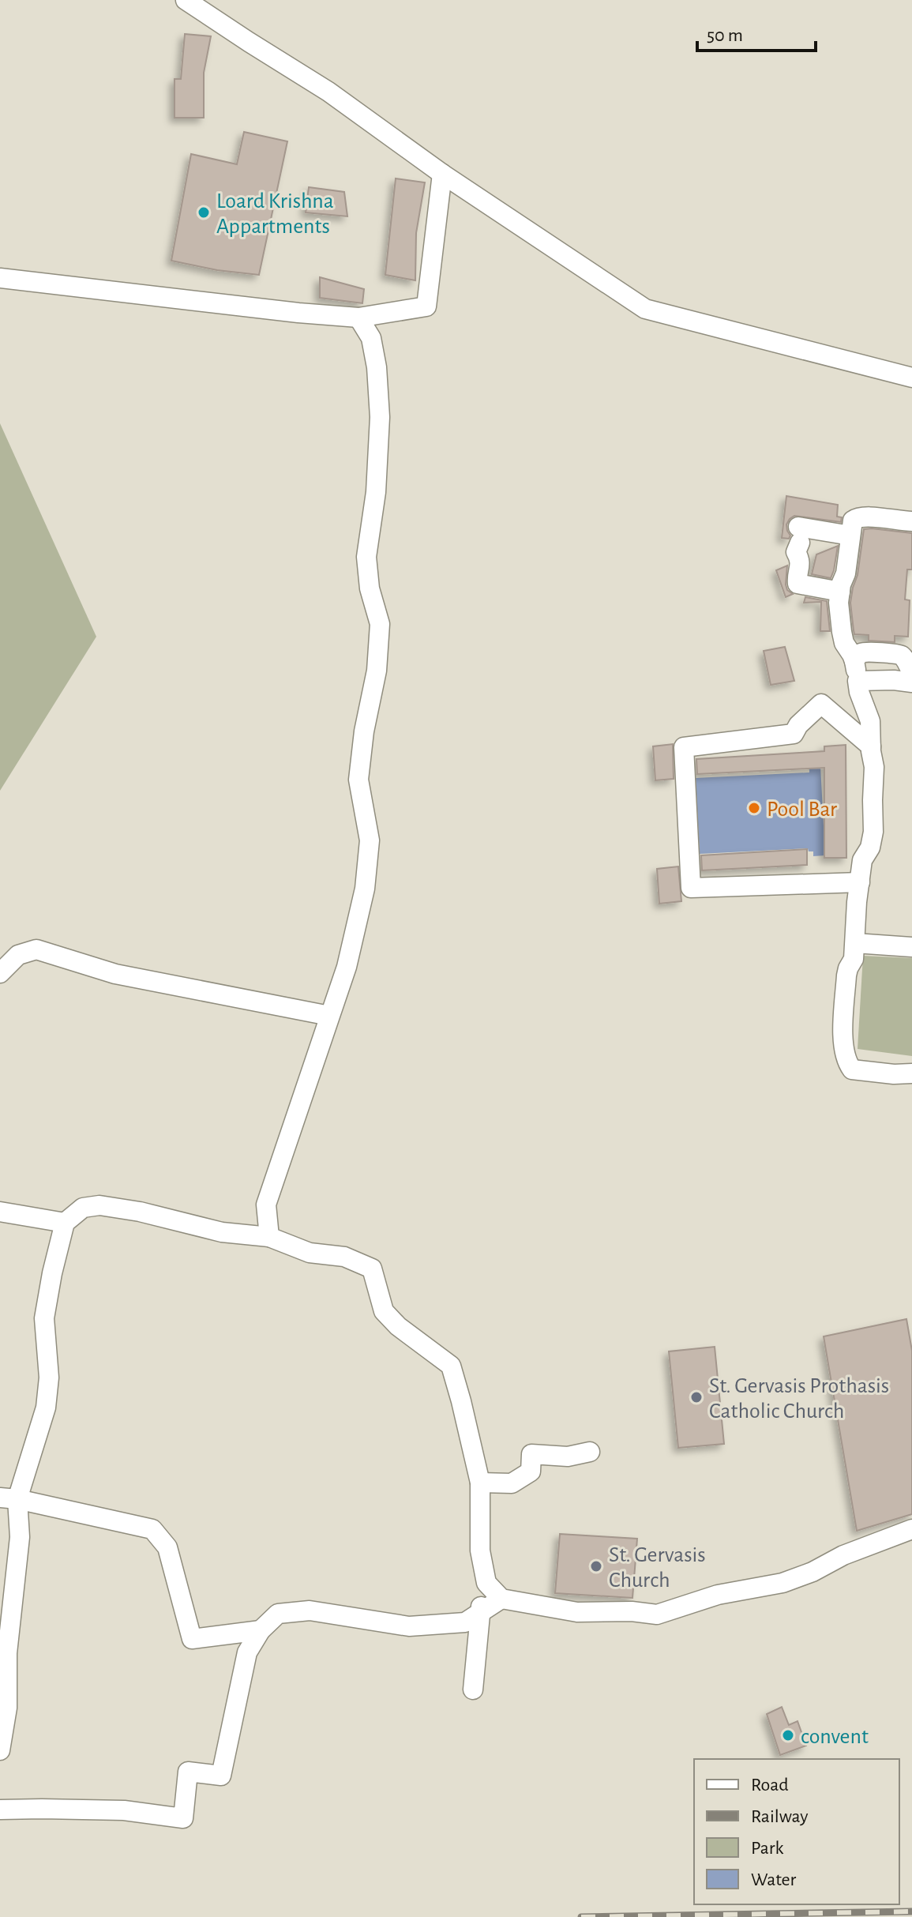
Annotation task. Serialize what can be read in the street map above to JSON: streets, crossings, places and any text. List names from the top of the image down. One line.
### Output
{"places":["Loard Krishna Appartments","Pool Bar","St. Gervasis Prothasis Catholic Church","St. Gervasis Church","convent"],"legend":["Road","Railway","Park","Water"],"scale_bar":"50 m"}
